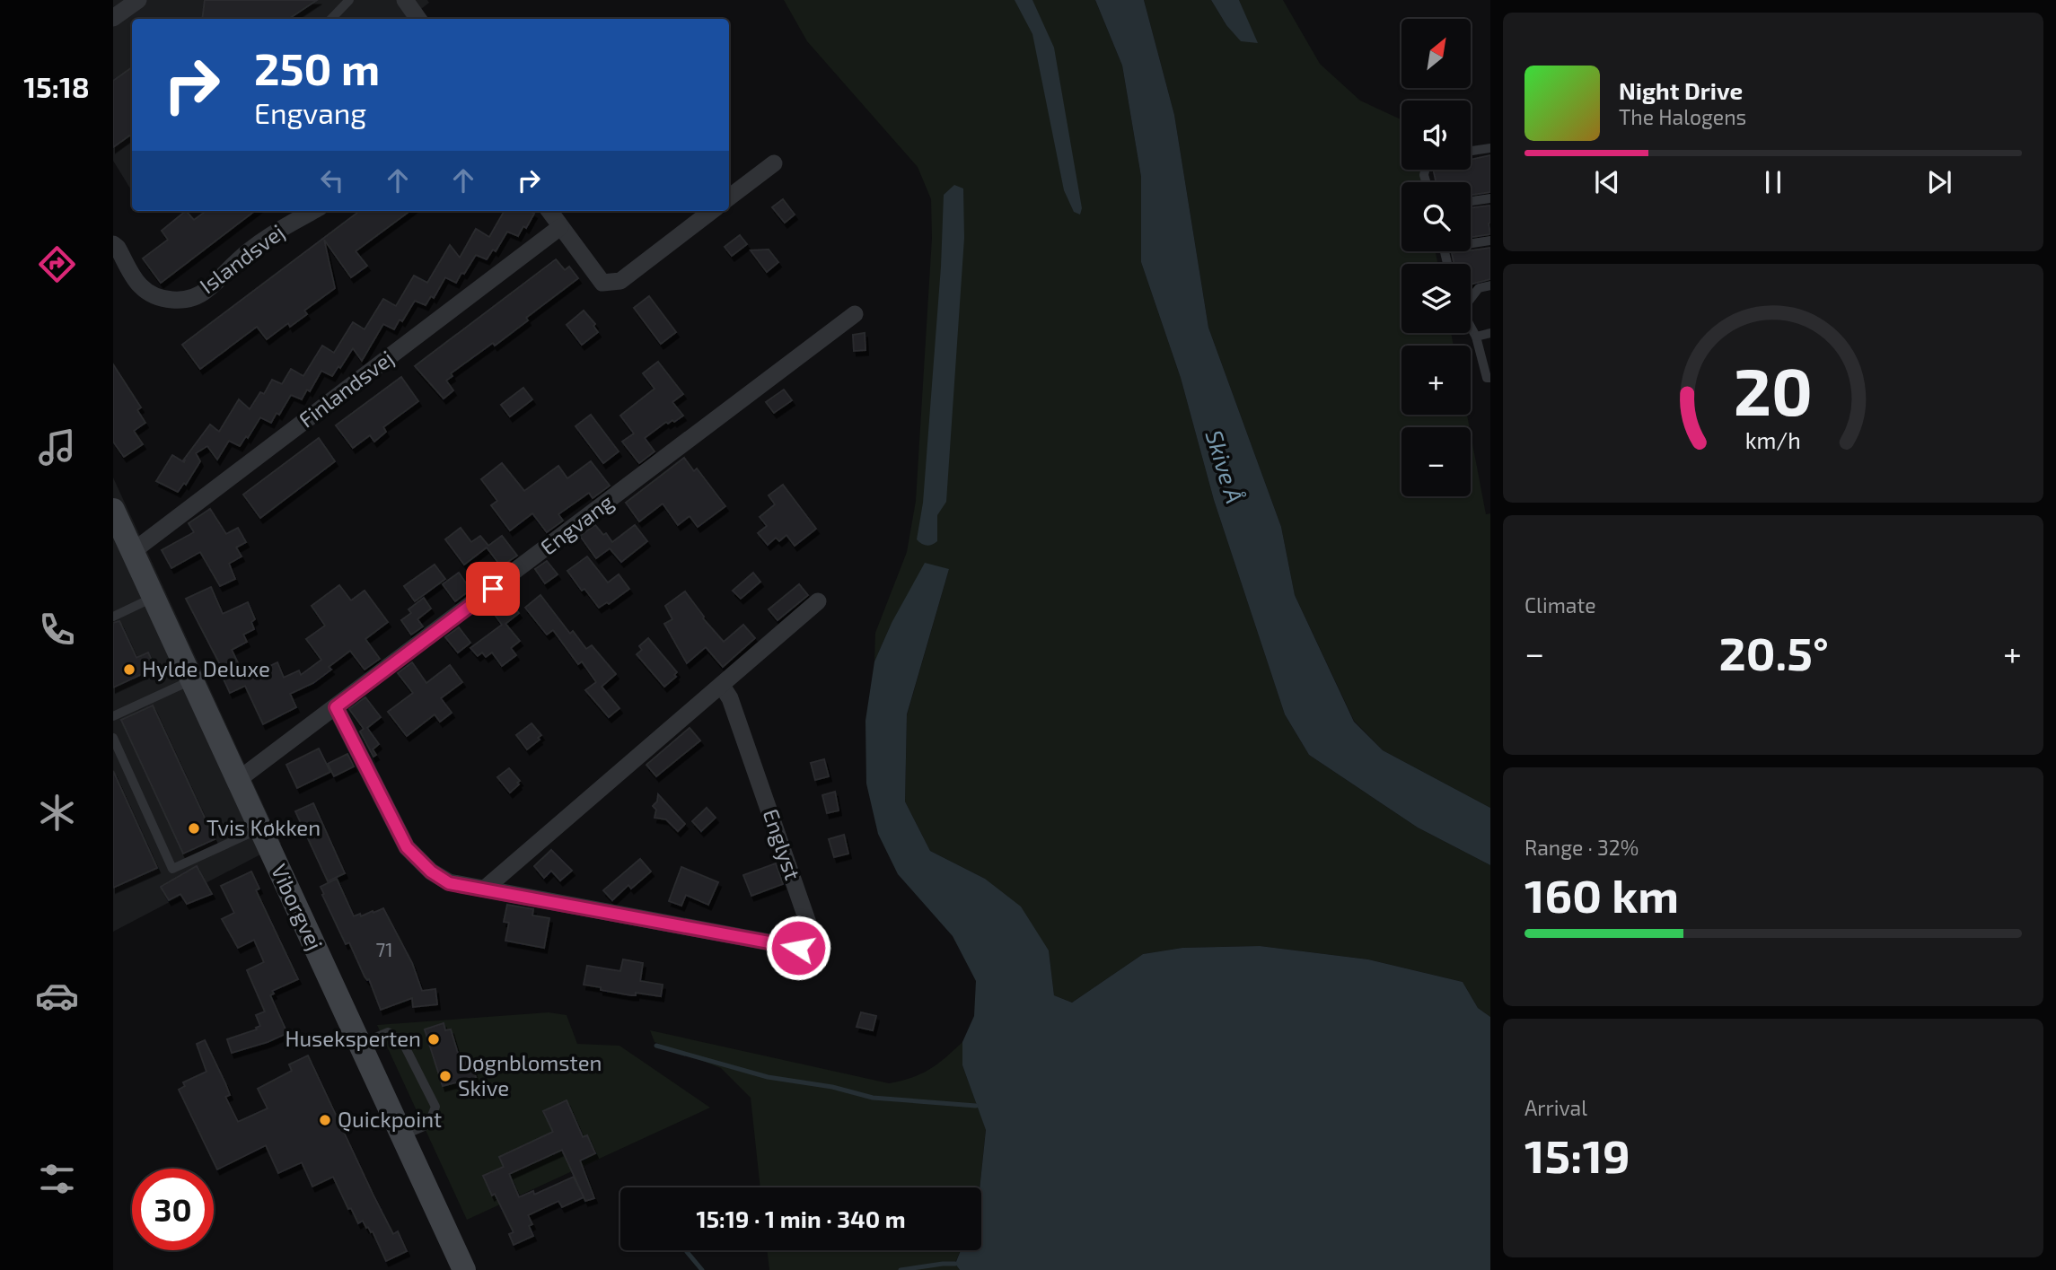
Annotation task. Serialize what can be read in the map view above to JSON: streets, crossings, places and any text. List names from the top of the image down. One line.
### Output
{"streets":{"street":["Islandsvej","Finlandsvej","Engvang","Englyst","Viborgvej"]},"crossings":[["Finlandsvej","Viborgvej"],["Engvang","Englyst"],["Engvang","Viborgvej"]],"water":["Skive Å"],"places":["Hylde Deluxe","Tvis Køkken","Huseksperten","Døgnblomsten Skive","Quickpoint"],"house_numbers":["71"],"north":"top right","page":{"tabs":"15:18","map_buttons":["+","−"],"turn":["250 m","Engvang"],"song":["Night Drive","The Halogens"],"tile":["Climate",["Range · 32%","160 km"],["Arrival","15:19"]],"heat":["−","20.5°","+"],"limit":"30","trip":"15:19 · 1 min · 340 m","gauge":["20","km/h"]}}
